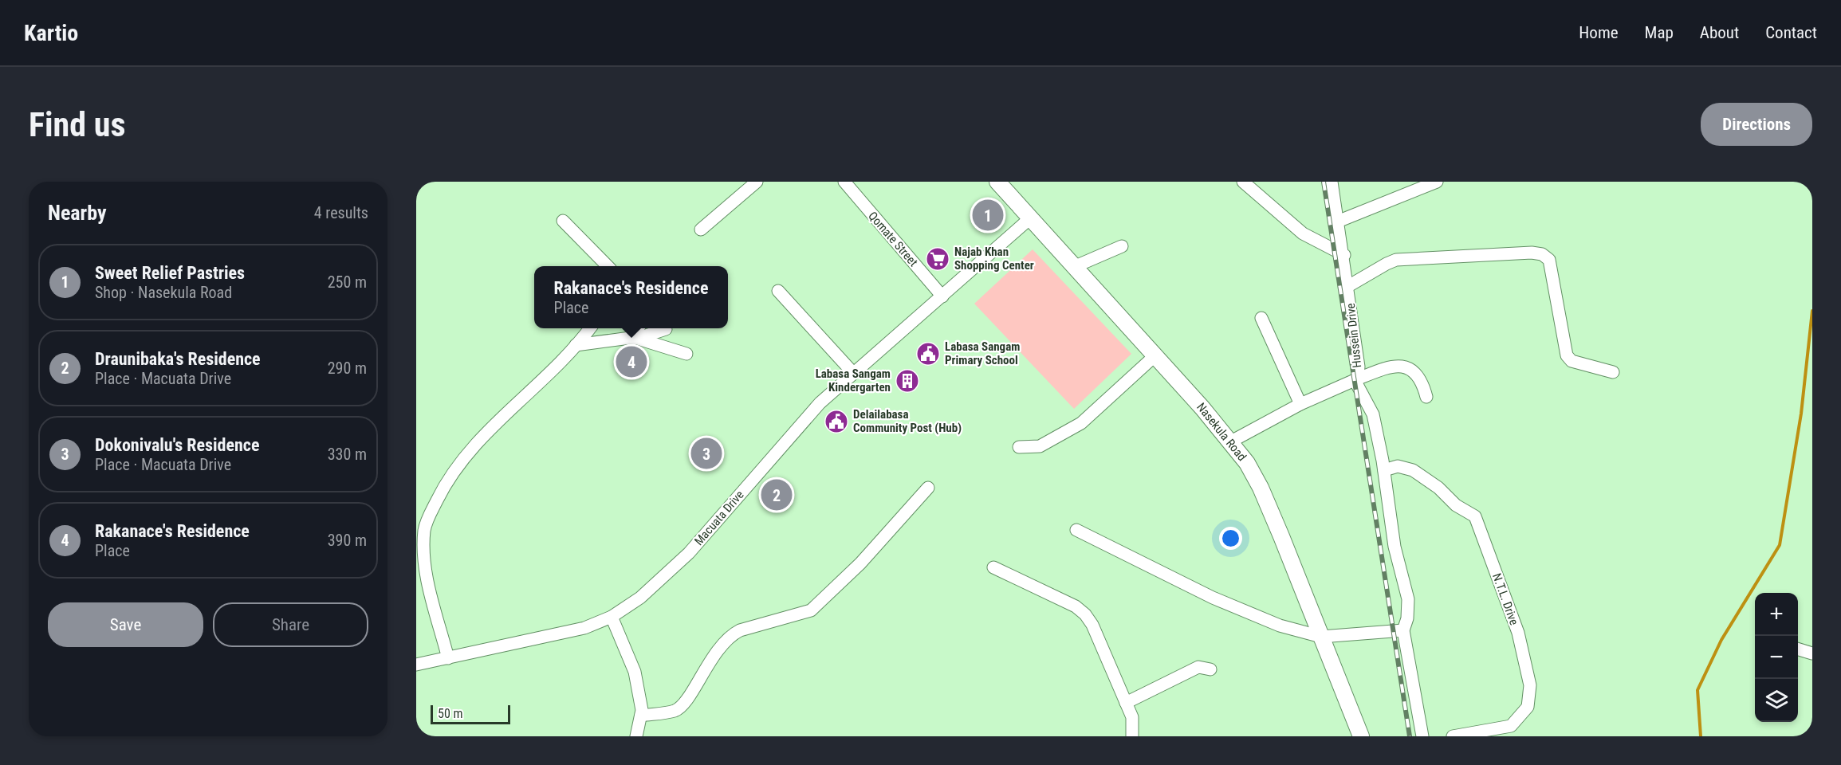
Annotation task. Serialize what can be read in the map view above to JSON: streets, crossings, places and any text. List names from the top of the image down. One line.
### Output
{"streets":{"main road":["Nasekula Road"],"street":["Qomate Street","Hussein Drive","Macuata Drive","N.T.L. Drive"]},"crossings":[["Qomate Street","Macuata Drive"],["Hussein Drive","Nasekula Road"],["Nasekula Road","Macuata Drive"]],"places":{"supermarket":["Najab Khan Shopping Center"],"public building":["Labasa Sangam Primary School","Delailabasa Community Post (Hub)"],"building":["Labasa Sangam Kindergarten"]},"scale_bar":"50 m","page":{"header":"Kartio","nav":["Home","Map","About","Contact"],"buttons":["Directions",["Save","Share"]],"title":"Find us","heading":["Nearby","4 results"],"pins":["1","4","3","2"],"list":[{"mark":"1","name":"Sweet Relief Pastries","note":"Shop · Nasekula Road","value":"250 m"},{"mark":"2","name":"Draunibaka's Residence","note":"Place · Macuata Drive","value":"290 m"},{"mark":"3","name":"Dokonivalu's Residence","note":"Place · Macuata Drive","value":"330 m"},{"mark":"4","name":"Rakanace's Residence","note":"Place","value":"390 m"}],"popup":["Rakanace's Residence","Place"],"map_buttons":["+","−"],"scale":"50 m"}}
